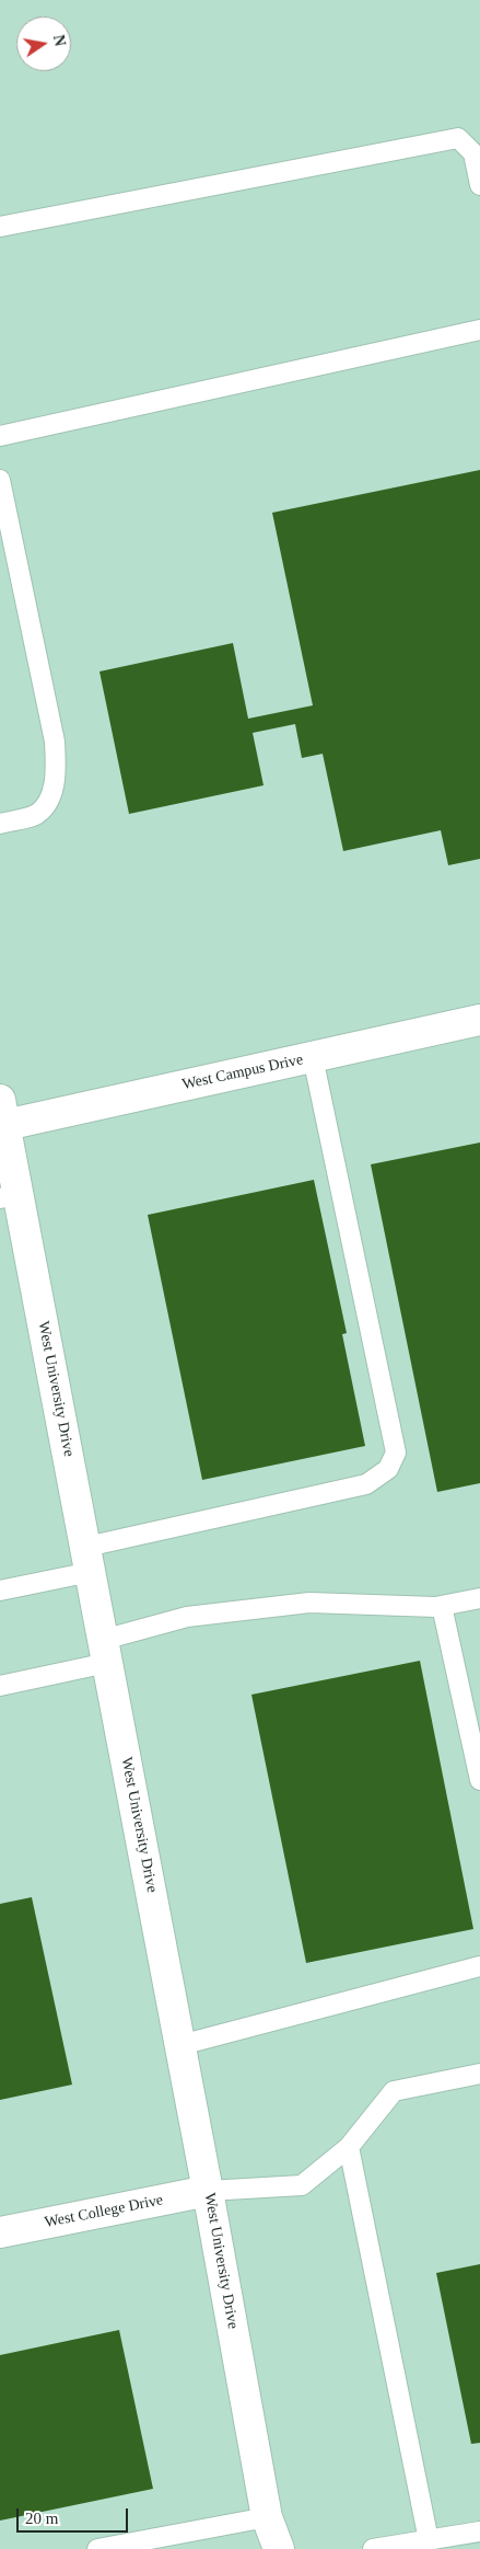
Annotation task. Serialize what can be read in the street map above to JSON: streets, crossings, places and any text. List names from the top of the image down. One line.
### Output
{"streets":{"street":["West Campus Drive","West University Drive","West College Drive"]},"crossings":[["West Campus Drive","West University Drive"],["West University Drive","West College Drive"]],"scale_bar":"20 m","north":"right"}
